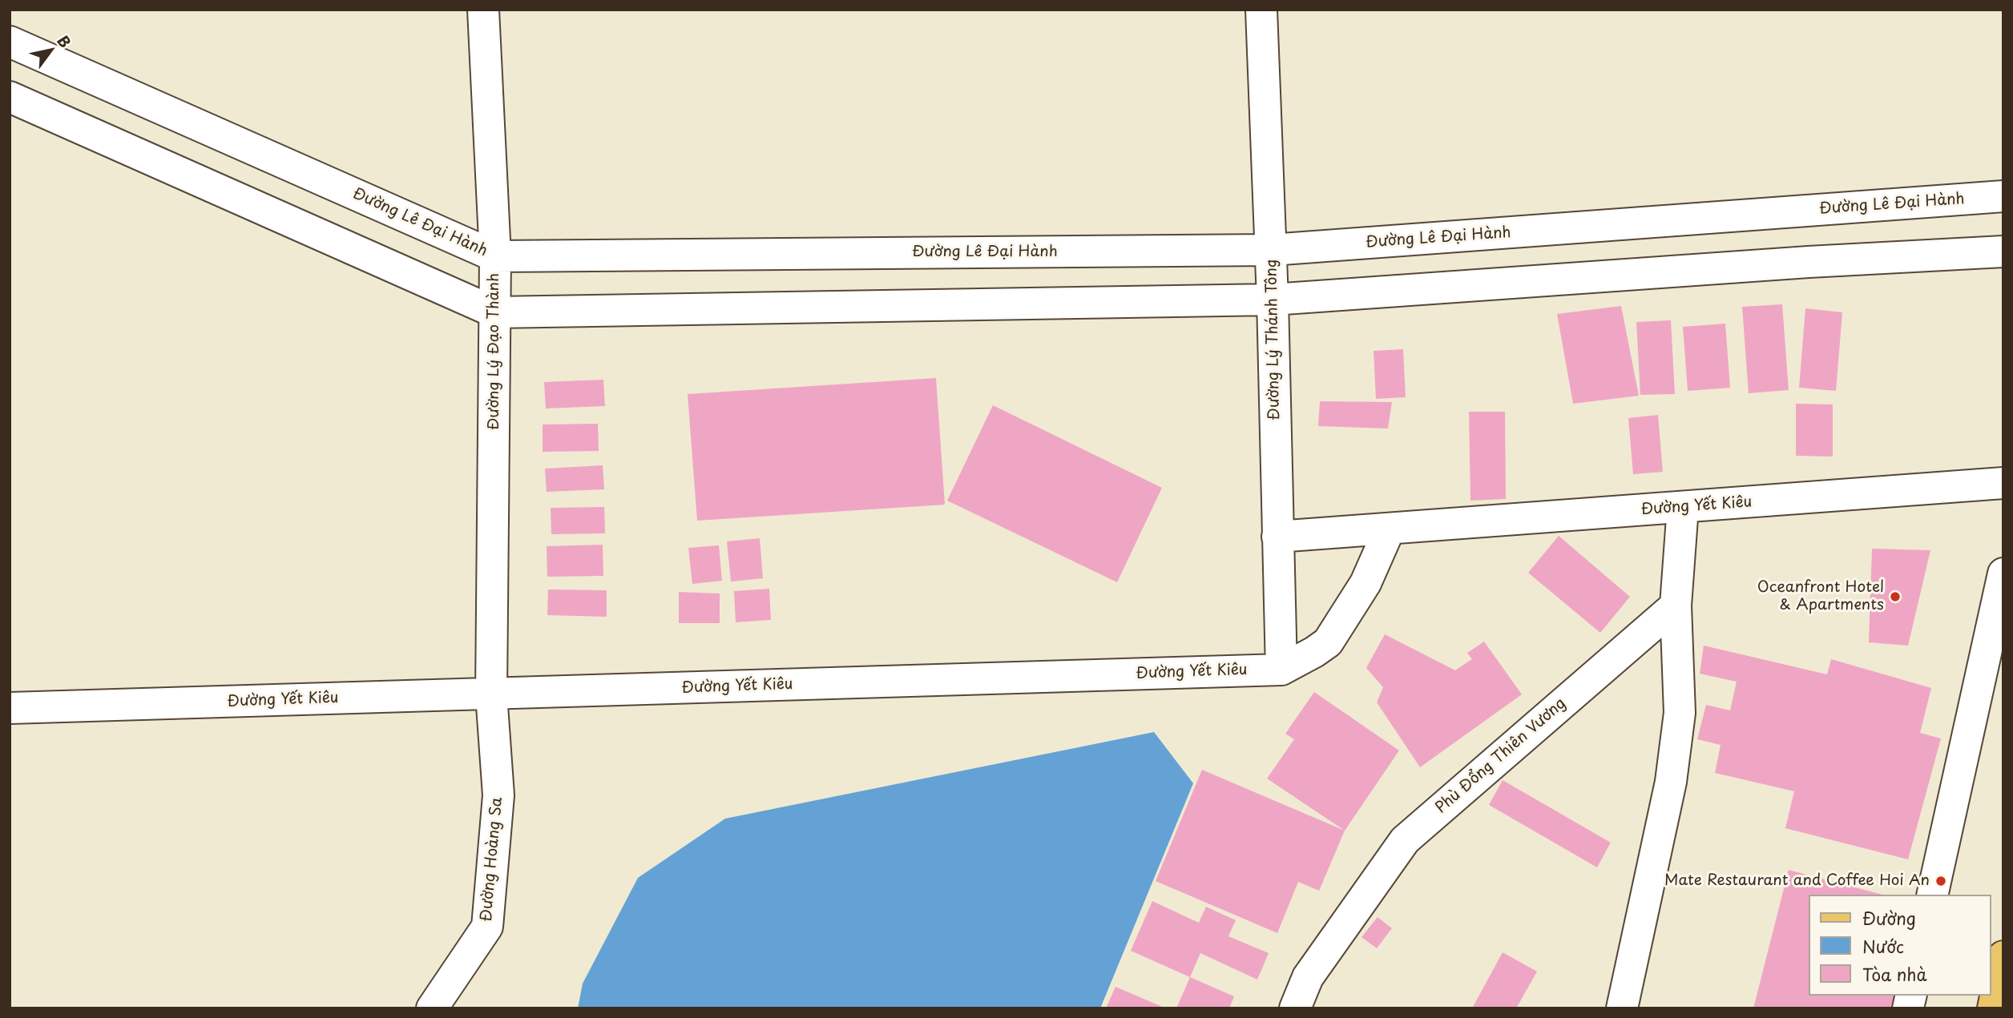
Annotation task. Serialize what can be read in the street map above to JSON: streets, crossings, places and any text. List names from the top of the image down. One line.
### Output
{"streets":{"street":["Đường Lê Đại Hành","Đường Lý Thánh Tông","Đường Lý Đạo Thành","Đường Yết Kiêu","Phù Đổng Thiên Vương","Đường Hoàng Sa"]},"crossings":[["Đường Lê Đại Hành","Đường Lý Thánh Tông"],["Đường Lê Đại Hành","Đường Lý Đạo Thành"],["Đường Lý Thánh Tông","Đường Yết Kiêu"],["Đường Lý Đạo Thành","Đường Yết Kiêu"],["Đường Lý Đạo Thành","Đường Hoàng Sa"],["Đường Yết Kiêu","Đường Hoàng Sa"]],"places":["Oceanfront Hotel & Apartments","Mate Restaurant and Coffee Hoi An"],"legend":["Đường","Nước","Tòa nhà"],"north":"top right"}
